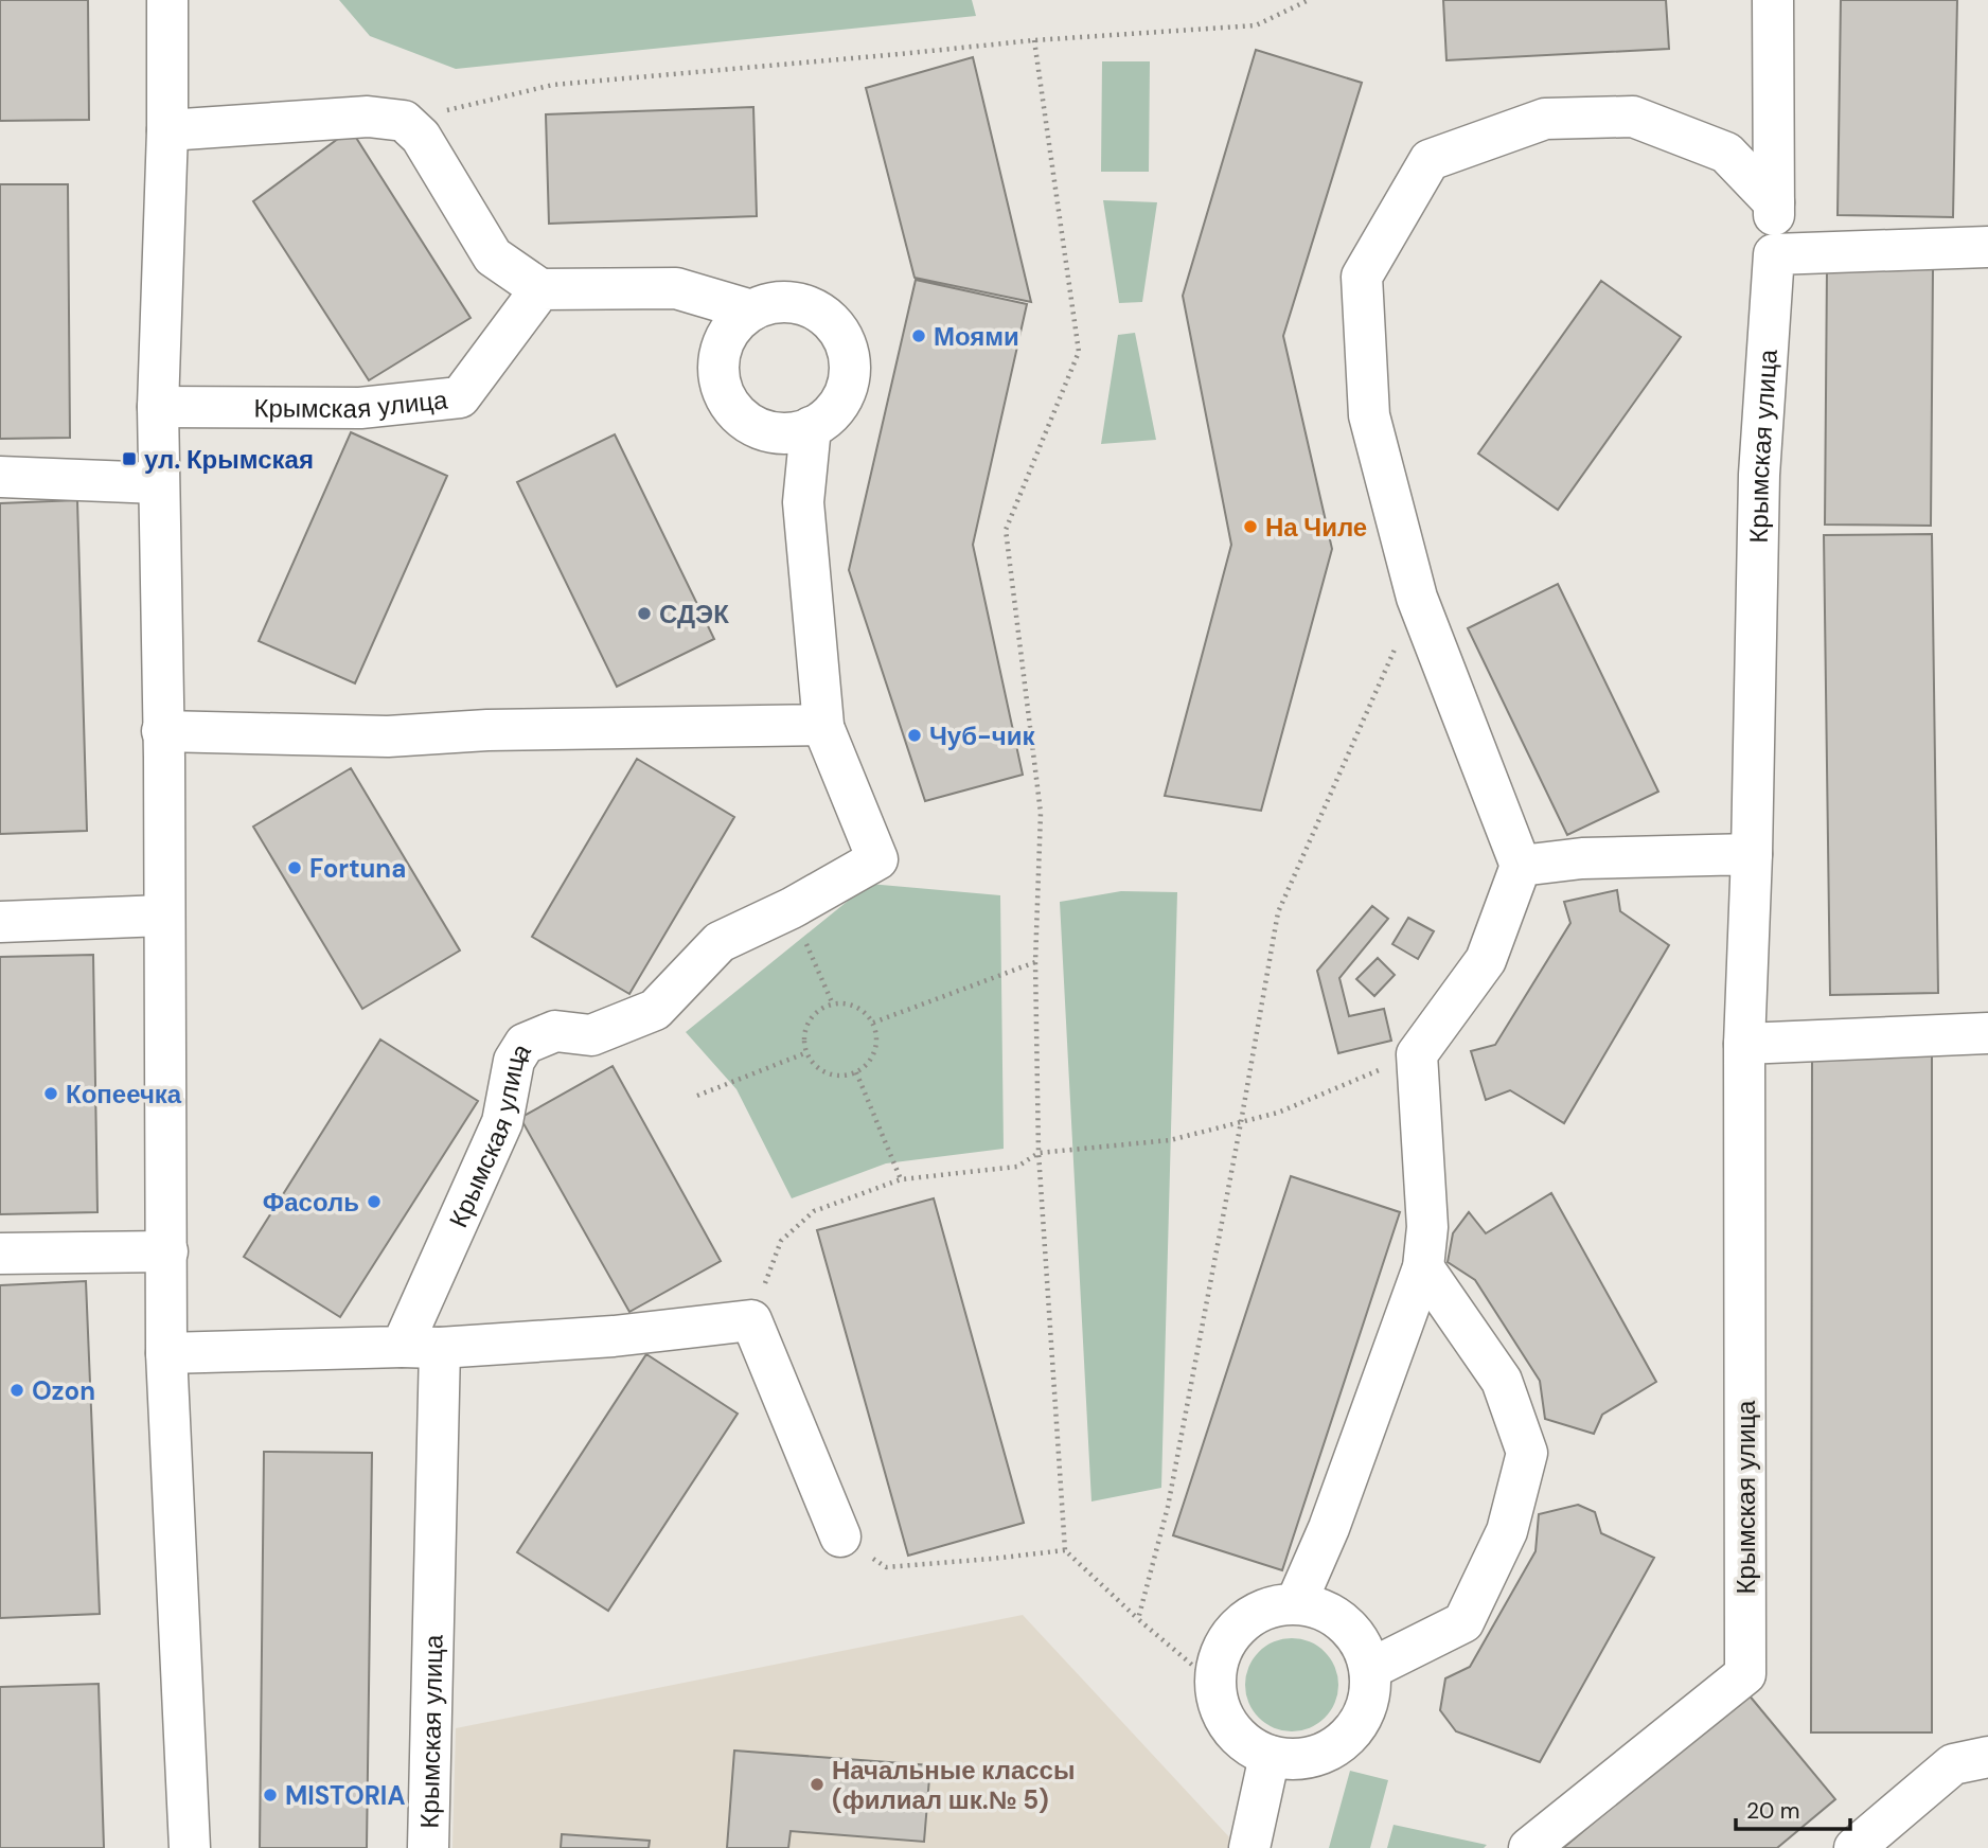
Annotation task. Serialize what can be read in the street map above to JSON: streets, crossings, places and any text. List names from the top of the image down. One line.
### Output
{"streets":{"street":["Крымская улица"]},"places":{"other":["Моями","На Чиле","СДЭК","Чуб-чик","Fortuna","Копеечка","Фасоль","Ozon","Начальные классы (филиал шк.№ 5)","MISTORIA"],"transit":["ул. Крымская"]},"scale_bar":"20 m"}
